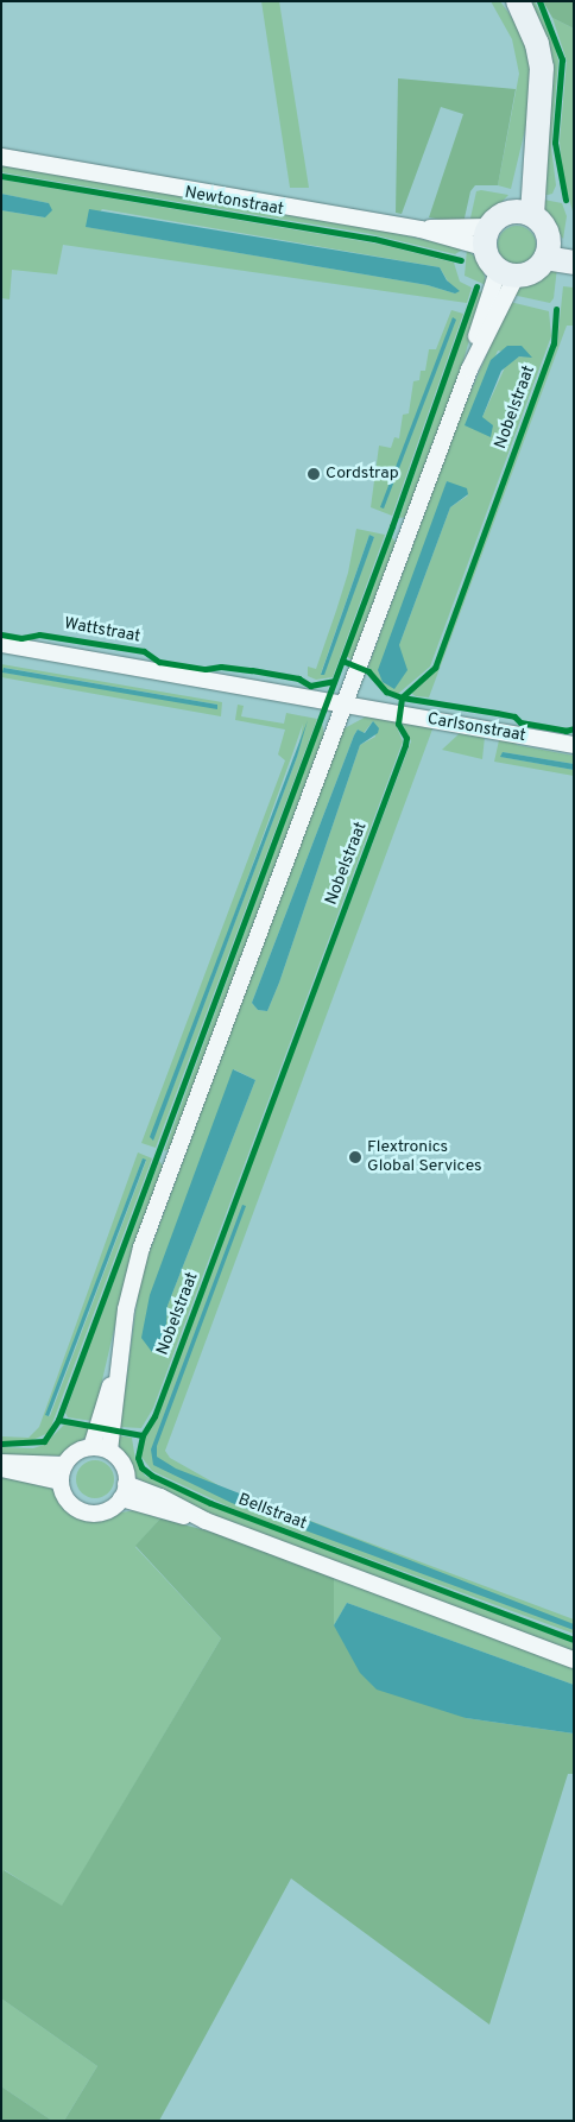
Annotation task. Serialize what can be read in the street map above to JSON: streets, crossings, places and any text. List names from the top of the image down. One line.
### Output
{"streets":{"street":["Newtonstraat","Wattstraat","Carlsonstraat","Bellstraat"],"cycle path":["Nobelstraat"]},"crossings":[["Wattstraat","Carlsonstraat"]],"places":["Cordstrap","Flextronics Global Services"]}
